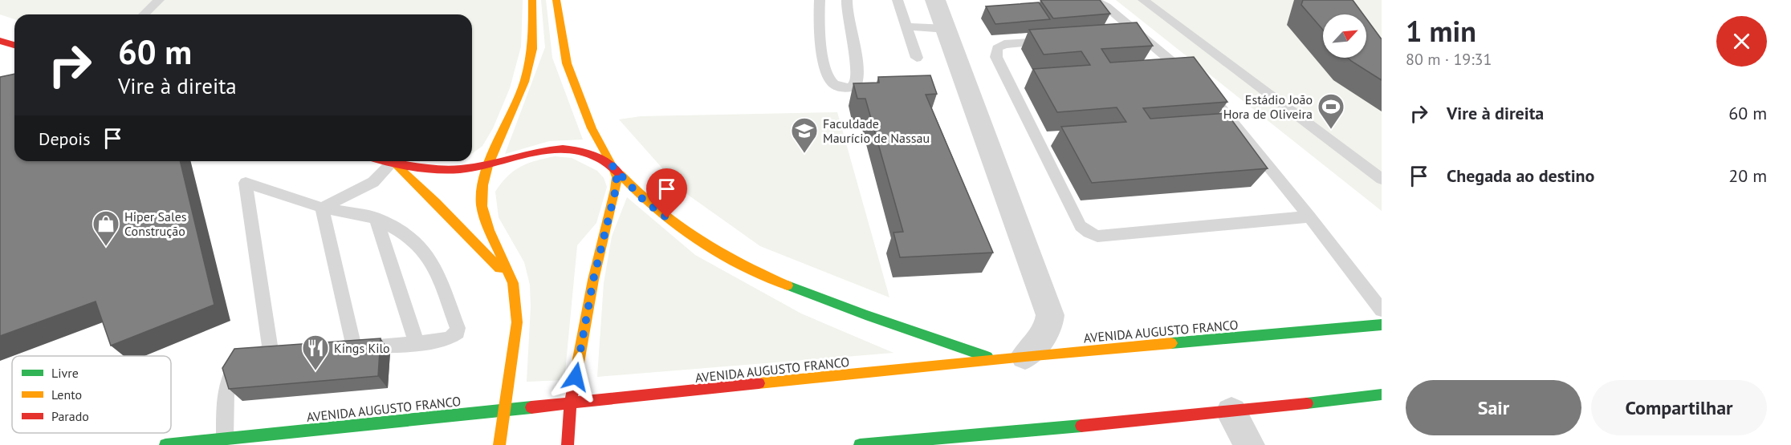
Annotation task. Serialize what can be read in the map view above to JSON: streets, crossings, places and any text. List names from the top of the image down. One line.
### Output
{"streets":{"main road":["AVENIDA AUGUSTO FRANCO"]},"places":{"sports":["Estádio João Hora de Oliveira"],"school or university":["Faculdade Maurício de Nassau"],"shop":["Hiper Sales Construção"],"restaurant":["Kings Kilo"]},"legend":["Livre","Lento","Parado"],"north":"top right","page":{"heading":["1 min","80 m · 19:31"],"turn":["60 m","Vire à direita"],"list":[{"name":"Vire à direita","value":"60 m"},{"name":"Chegada ao destino","value":"20 m"}],"then":"Depois","buttons":["Sair","Compartilhar"]}}
